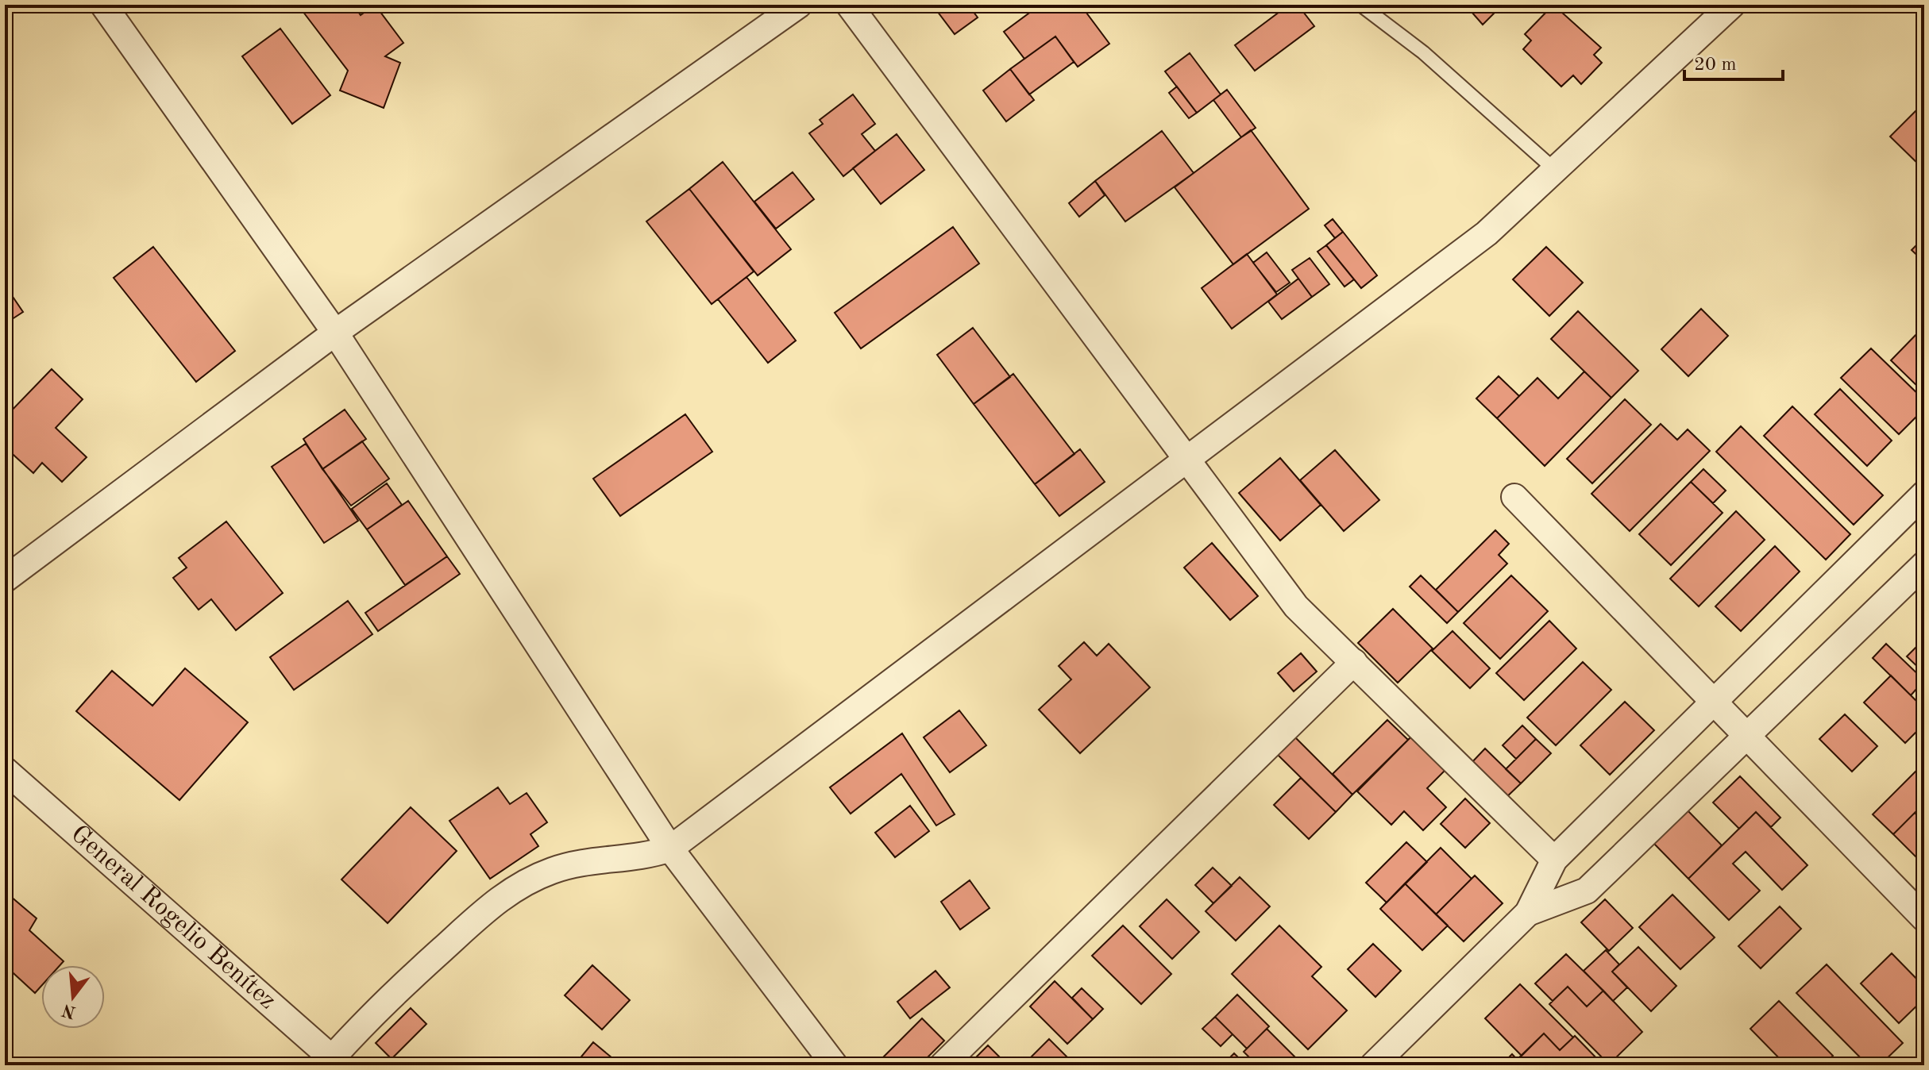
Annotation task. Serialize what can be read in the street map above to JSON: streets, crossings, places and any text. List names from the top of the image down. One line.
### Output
{"streets":{"street":["General Rogelio Benítez"]},"scale_bar":"20 m","north":"bottom"}
